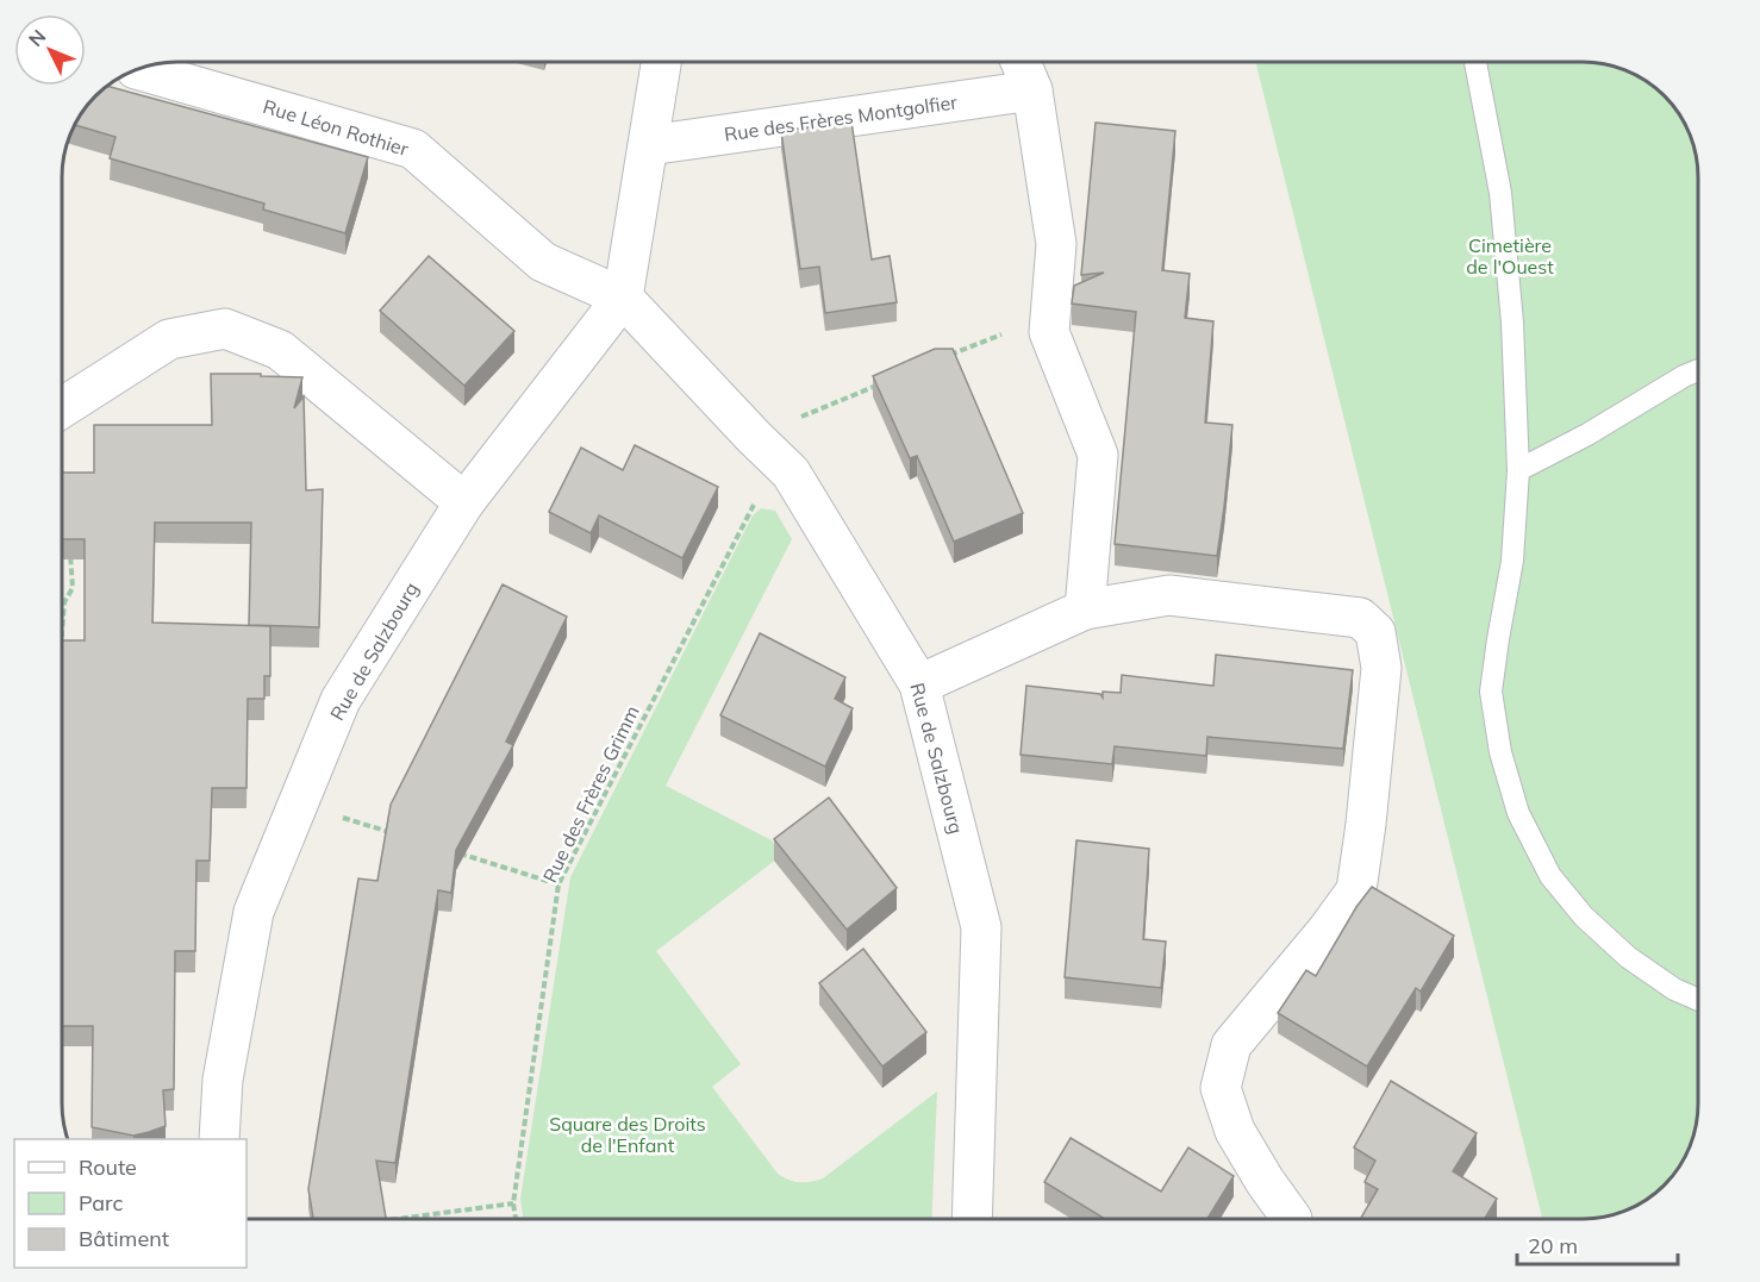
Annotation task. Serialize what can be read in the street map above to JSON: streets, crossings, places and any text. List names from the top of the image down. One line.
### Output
{"streets":{"street":["Rue des Frères Montgolfier","Rue Léon Rothier","Rue de Salzbourg"],"path":["Rue des Frères Grimm"]},"crossings":[["Rue des Frères Montgolfier","Rue de Salzbourg"],["Rue Léon Rothier","Rue de Salzbourg"],["Rue de Salzbourg","Rue des Frères Grimm"]],"parks":["Cimetière de l'Ouest","Square des Droits de l'Enfant"],"legend":["Route","Parc","Bâtiment"],"scale_bar":"20 m","north":"top left"}
